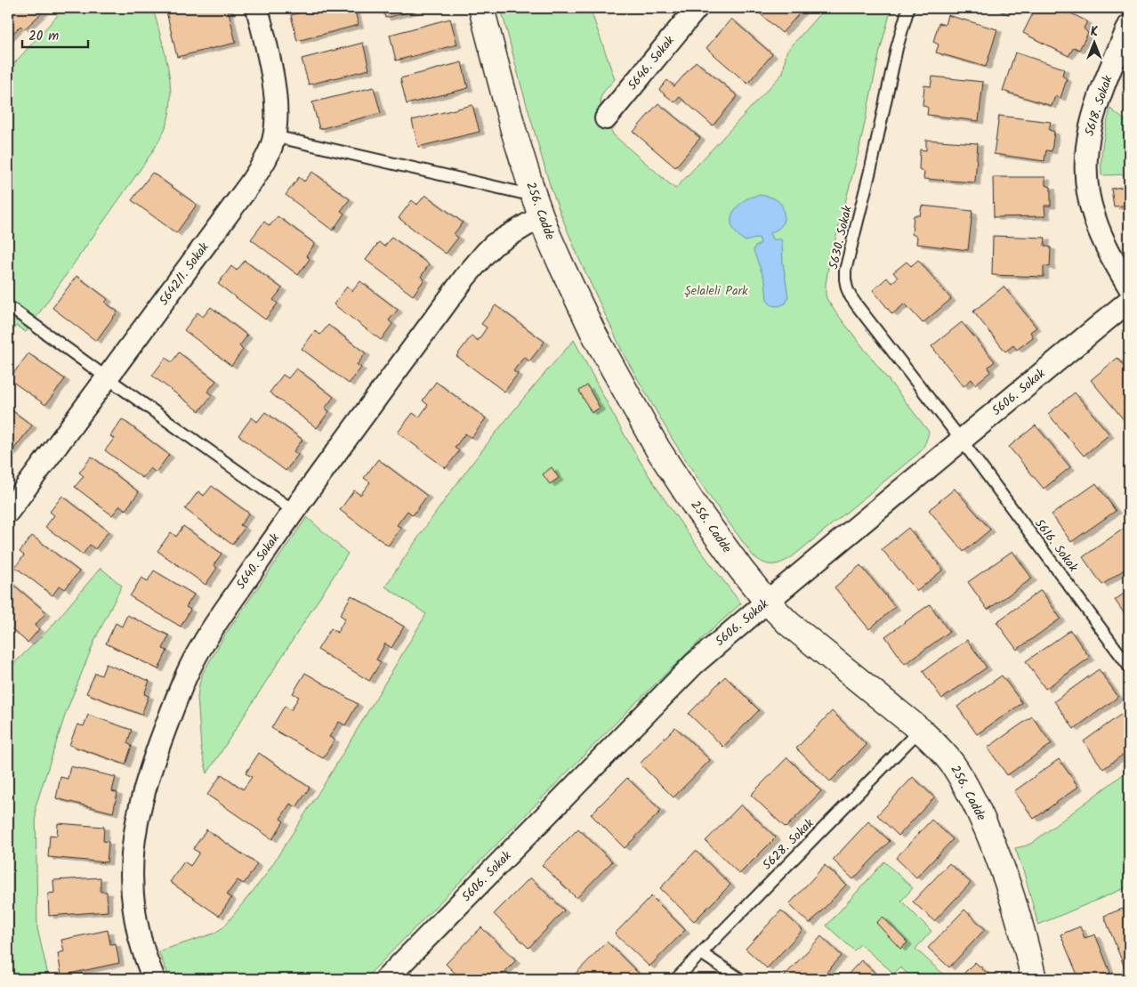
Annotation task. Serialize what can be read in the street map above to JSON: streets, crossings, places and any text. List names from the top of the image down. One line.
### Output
{"streets":{"street":["5646. Sokak","5618. Sokak","256. Cadde","5642/1. Sokak","5606. Sokak","5640. Sokak"],"lane":["5630. Sokak","5616. Sokak","5628. Sokak"]},"crossings":[["256. Cadde","5606. Sokak"],["256. Cadde","5640. Sokak"],["256. Cadde","5628. Sokak"],["5630. Sokak","5606. Sokak"],["5630. Sokak","5616. Sokak"],["5606. Sokak","5616. Sokak"]],"parks":["Şelaleli Park"],"scale_bar":"20 m","north":"top"}
